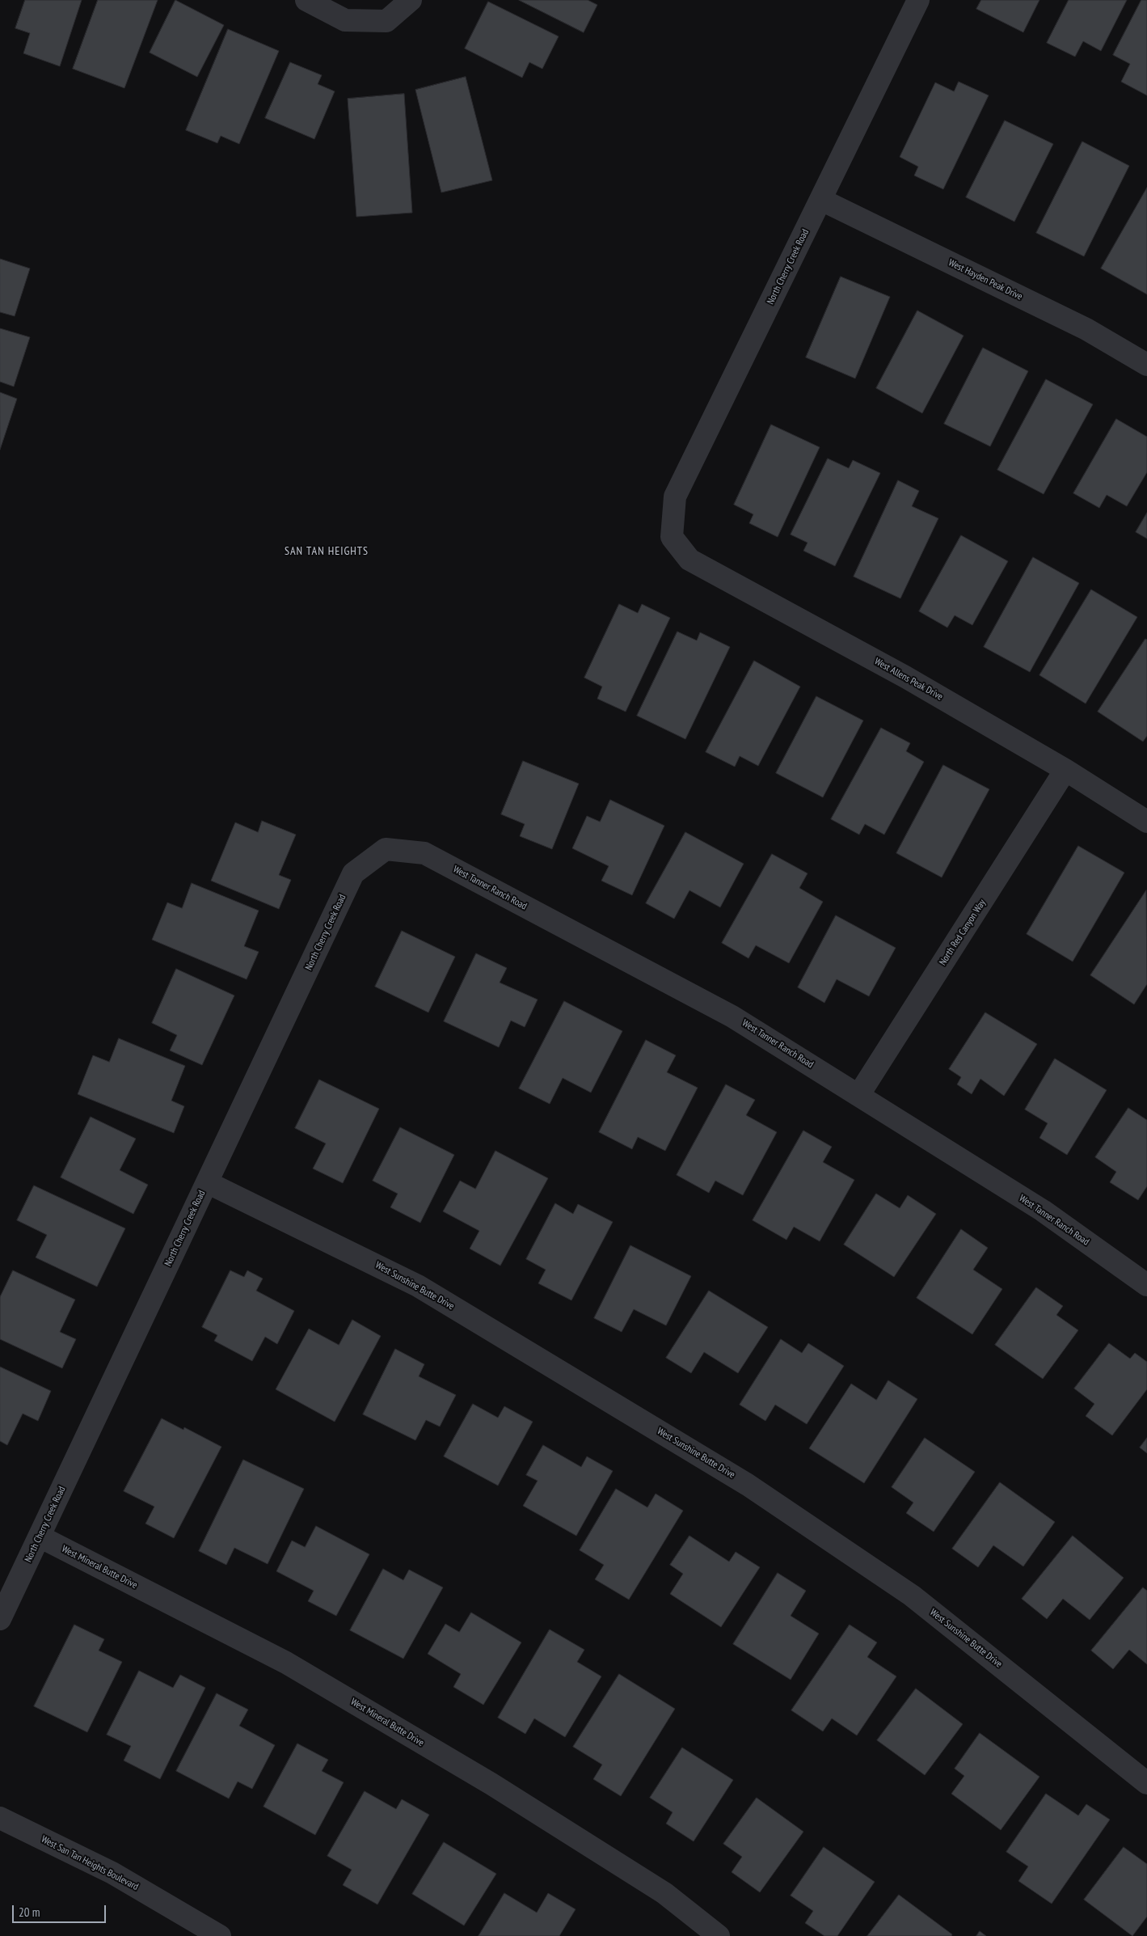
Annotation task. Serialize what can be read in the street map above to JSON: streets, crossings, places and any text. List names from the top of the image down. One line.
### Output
{"streets":{"street":["North Cherry Creek Road","West Hayden Peak Drive","West Allens Peak Drive","West Tanner Ranch Road","North Red Canyon Way","West Sunshine Butte Drive","West Mineral Butte Drive","West San Tan Heights Boulevard"]},"crossings":[["North Cherry Creek Road","West Hayden Peak Drive"],["North Cherry Creek Road","West Allens Peak Drive"],["North Cherry Creek Road","West Tanner Ranch Road"],["North Cherry Creek Road","West Sunshine Butte Drive"],["North Cherry Creek Road","West Mineral Butte Drive"],["West Allens Peak Drive","North Red Canyon Way"],["West Tanner Ranch Road","North Red Canyon Way"]],"districts":["SAN TAN HEIGHTS"],"scale_bar":"20 m"}
